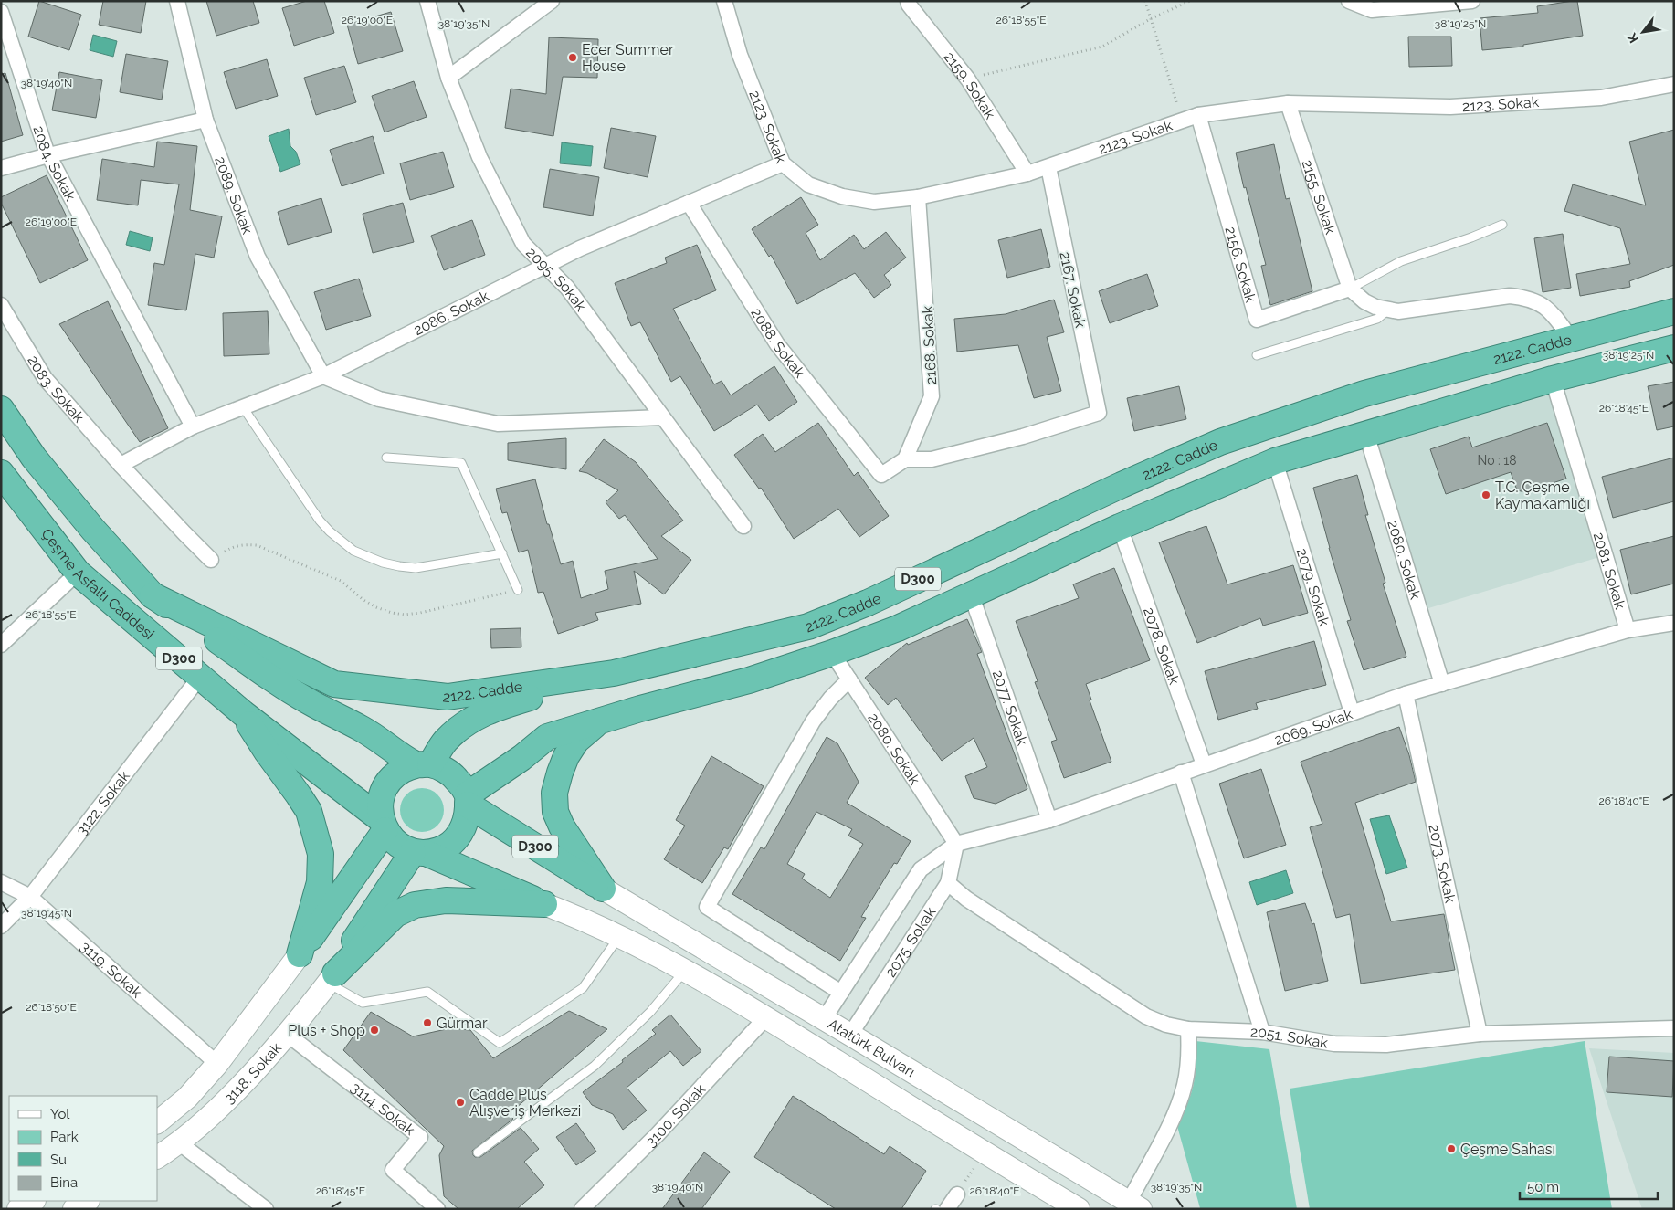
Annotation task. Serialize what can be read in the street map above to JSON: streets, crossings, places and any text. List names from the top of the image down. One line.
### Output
{"streets":{"highway":["2122. Cadde","D300","Çeşme Asfaltı Caddesi"],"main road":["Atatürk Bulvarı","3118. Sokak"],"street":["2159. Sokak","2123. Sokak","2084. Sokak","2089. Sokak","2155. Sokak","2156. Sokak","2095. Sokak","2167. Sokak","2086. Sokak","2088. Sokak","2168. Sokak","2083. Sokak","2080. Sokak","2081. Sokak","2079. Sokak","2078. Sokak","2077. Sokak","2069. Sokak","3122. Sokak","2073. Sokak","2075. Sokak","3119. Sokak","2051. Sokak","3114. Sokak","3100. Sokak"]},"crossings":[["2159. Sokak","2123. Sokak"],["2123. Sokak","2155. Sokak"],["2123. Sokak","2156. Sokak"],["2123. Sokak","2167. Sokak"],["2123. Sokak","2086. Sokak"],["2123. Sokak","2168. Sokak"],["2084. Sokak","2086. Sokak"],["2089. Sokak","2086. Sokak"],["2155. Sokak","2156. Sokak"],["2095. Sokak","2086. Sokak"],["2167. Sokak","2088. Sokak"],["2167. Sokak","2168. Sokak"],["2086. Sokak","2088. Sokak"],["2086. Sokak","2083. Sokak"],["2088. Sokak","2168. Sokak"],["2122. Cadde","Çeşme Asfaltı Caddesi"],["2080. Sokak","D300"],["2080. Sokak","2069. Sokak"],["2080. Sokak","2075. Sokak"],["2081. Sokak","D300"],["2081. Sokak","2069. Sokak"],["D300","Çeşme Asfaltı Caddesi"],["D300","2079. Sokak"],["D300","2078. Sokak"],["D300","2077. Sokak"],["D300","Atatürk Bulvarı"],["Çeşme Asfaltı Caddesi","3122. Sokak"],["2079. Sokak","2069. Sokak"],["2078. Sokak","2069. Sokak"],["2077. Sokak","2069. Sokak"],["2069. Sokak","2073. Sokak"],["2069. Sokak","2075. Sokak"],["3122. Sokak","3119. Sokak"],["2073. Sokak","2051. Sokak"],["2075. Sokak","2051. Sokak"],["2075. Sokak","Atatürk Bulvarı"],["3119. Sokak","3118. Sokak"],["Atatürk Bulvarı","3100. Sokak"],["3118. Sokak","3114. Sokak"]],"places":["Ecer Summer House","T.C. Çeşme Kaymakamlığı","Gürmar","Plus + Shop","Cadde Plus Alışveriş Merkezi","Çeşme Sahası"],"house_numbers":["No : 18"],"legend":["Yol","Park","Su","Bina"],"scale_bar":"50 m","north":"bottom left","coordinates":["26°19'00\"E","26°18'55\"E","38°19'35\"N","38°19'25\"N","38°19'40\"N","26°18'45\"E","26°18'40\"E","38°19'45\"N","26°18'50\"E"]}
